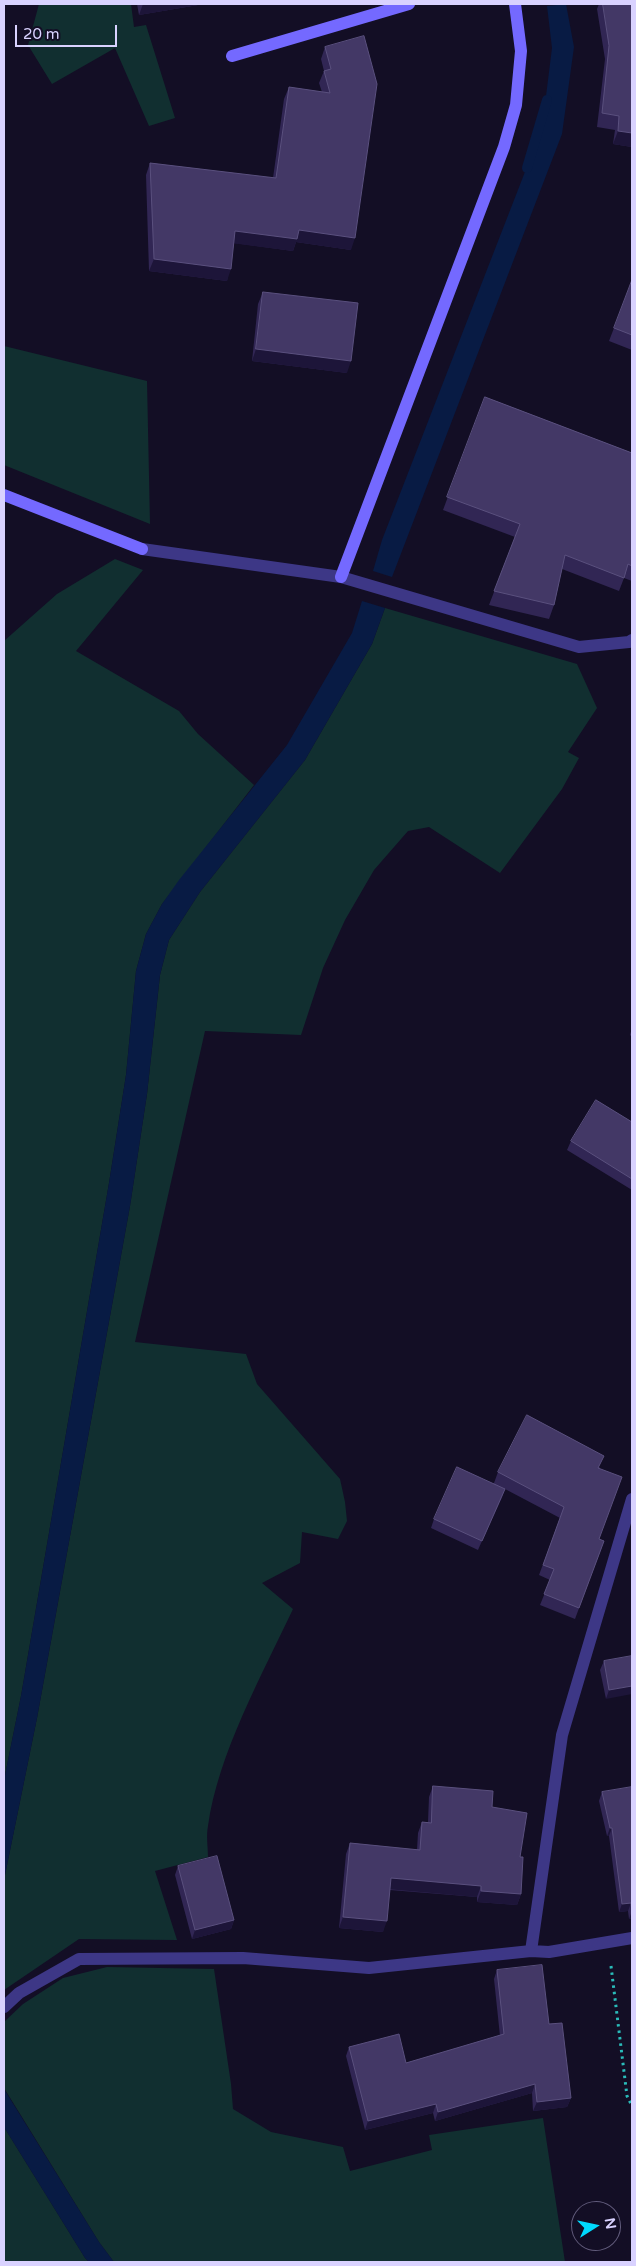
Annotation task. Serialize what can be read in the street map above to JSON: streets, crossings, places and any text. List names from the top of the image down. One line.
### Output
{"scale_bar":"20 m","north":"right"}
